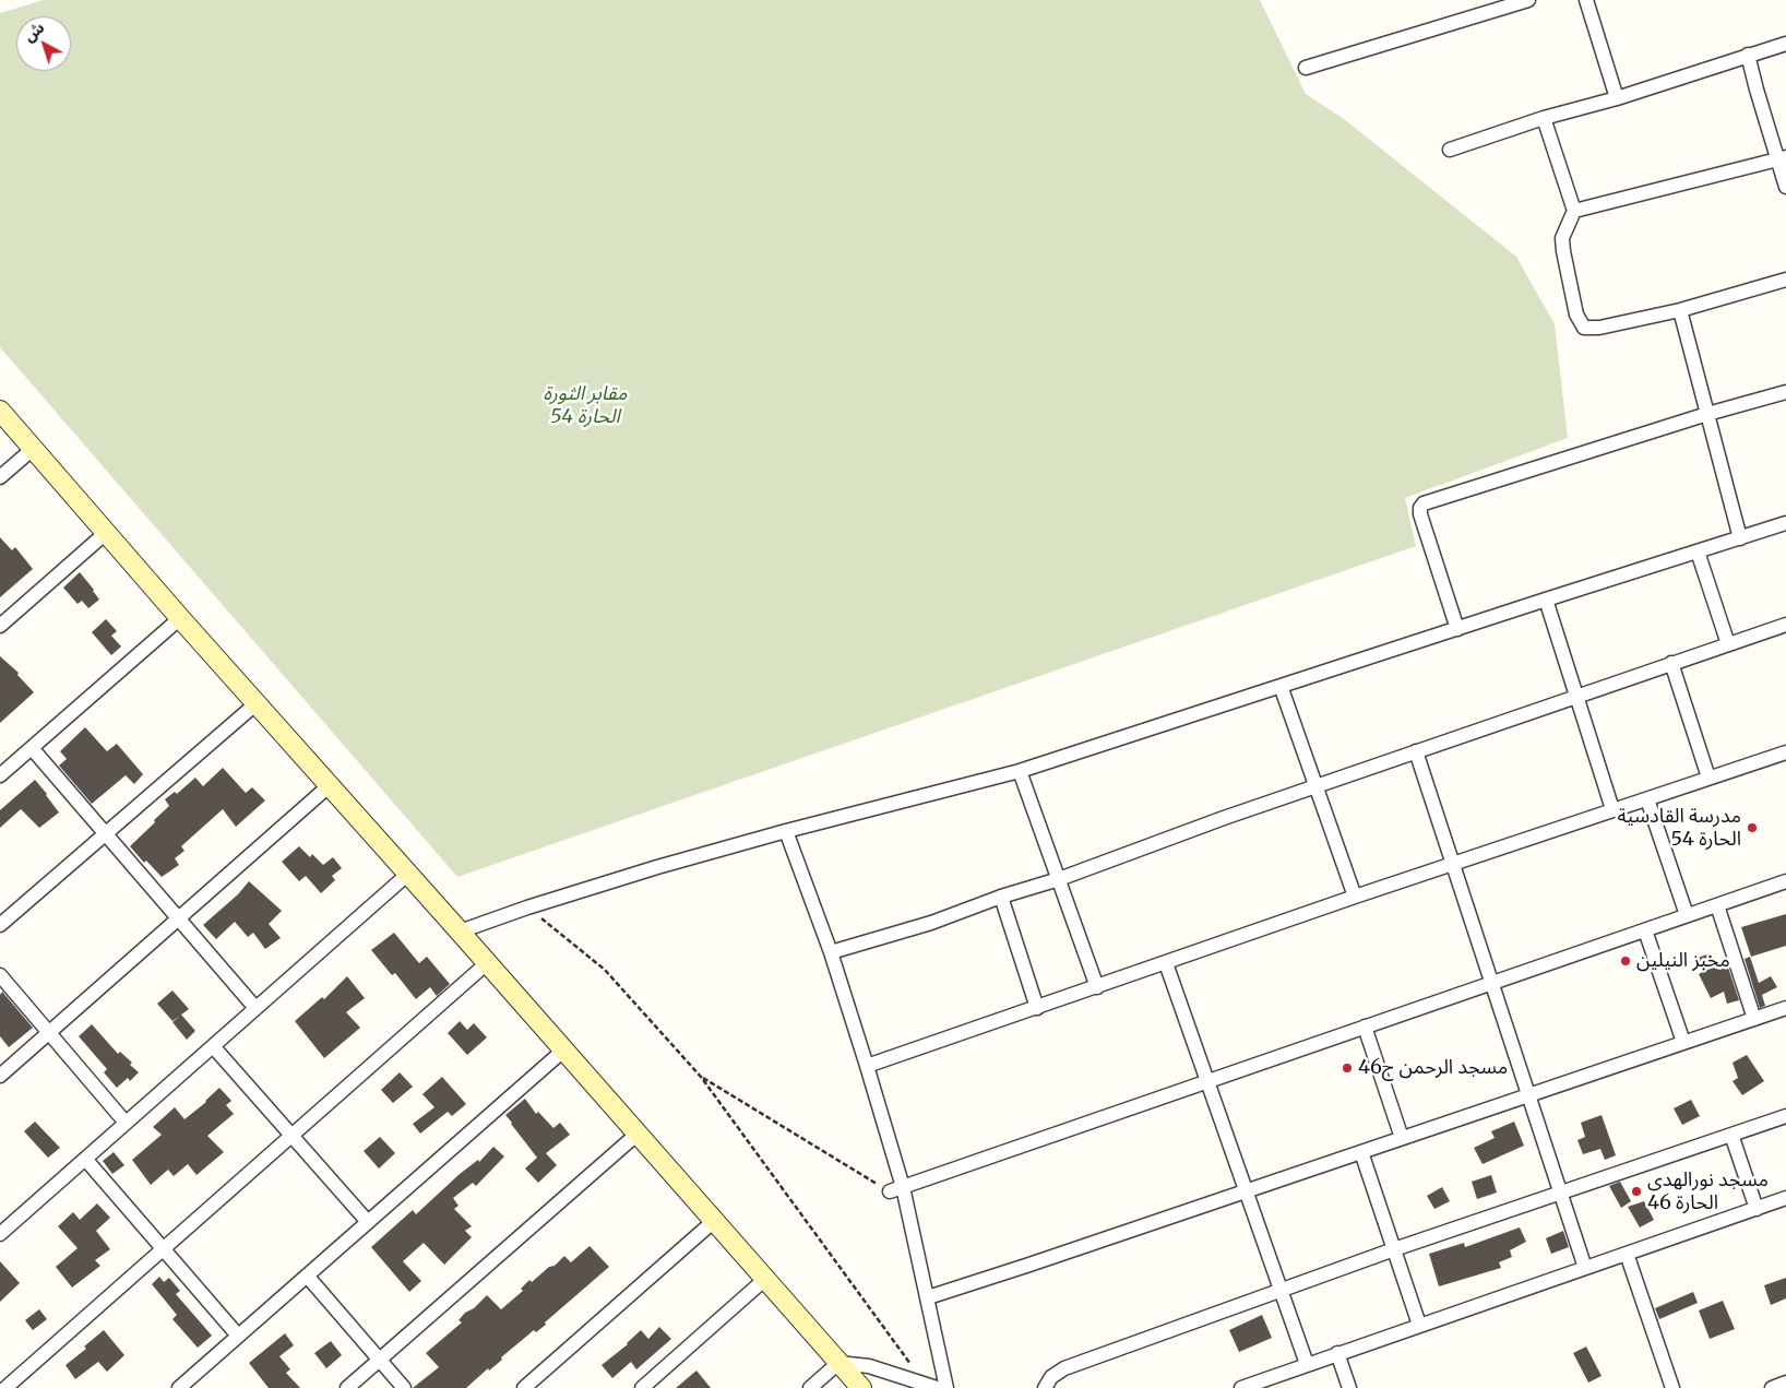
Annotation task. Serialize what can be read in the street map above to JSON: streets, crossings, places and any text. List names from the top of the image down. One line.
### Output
{"parks":["مقابر الثورة الحارة 54"],"places":["مدرسة القادسية الحارة 54","مخبز النيلين","مسجد الرحمن ح46","مسجد نورالهدى الحارة 46"],"north":"top left"}
